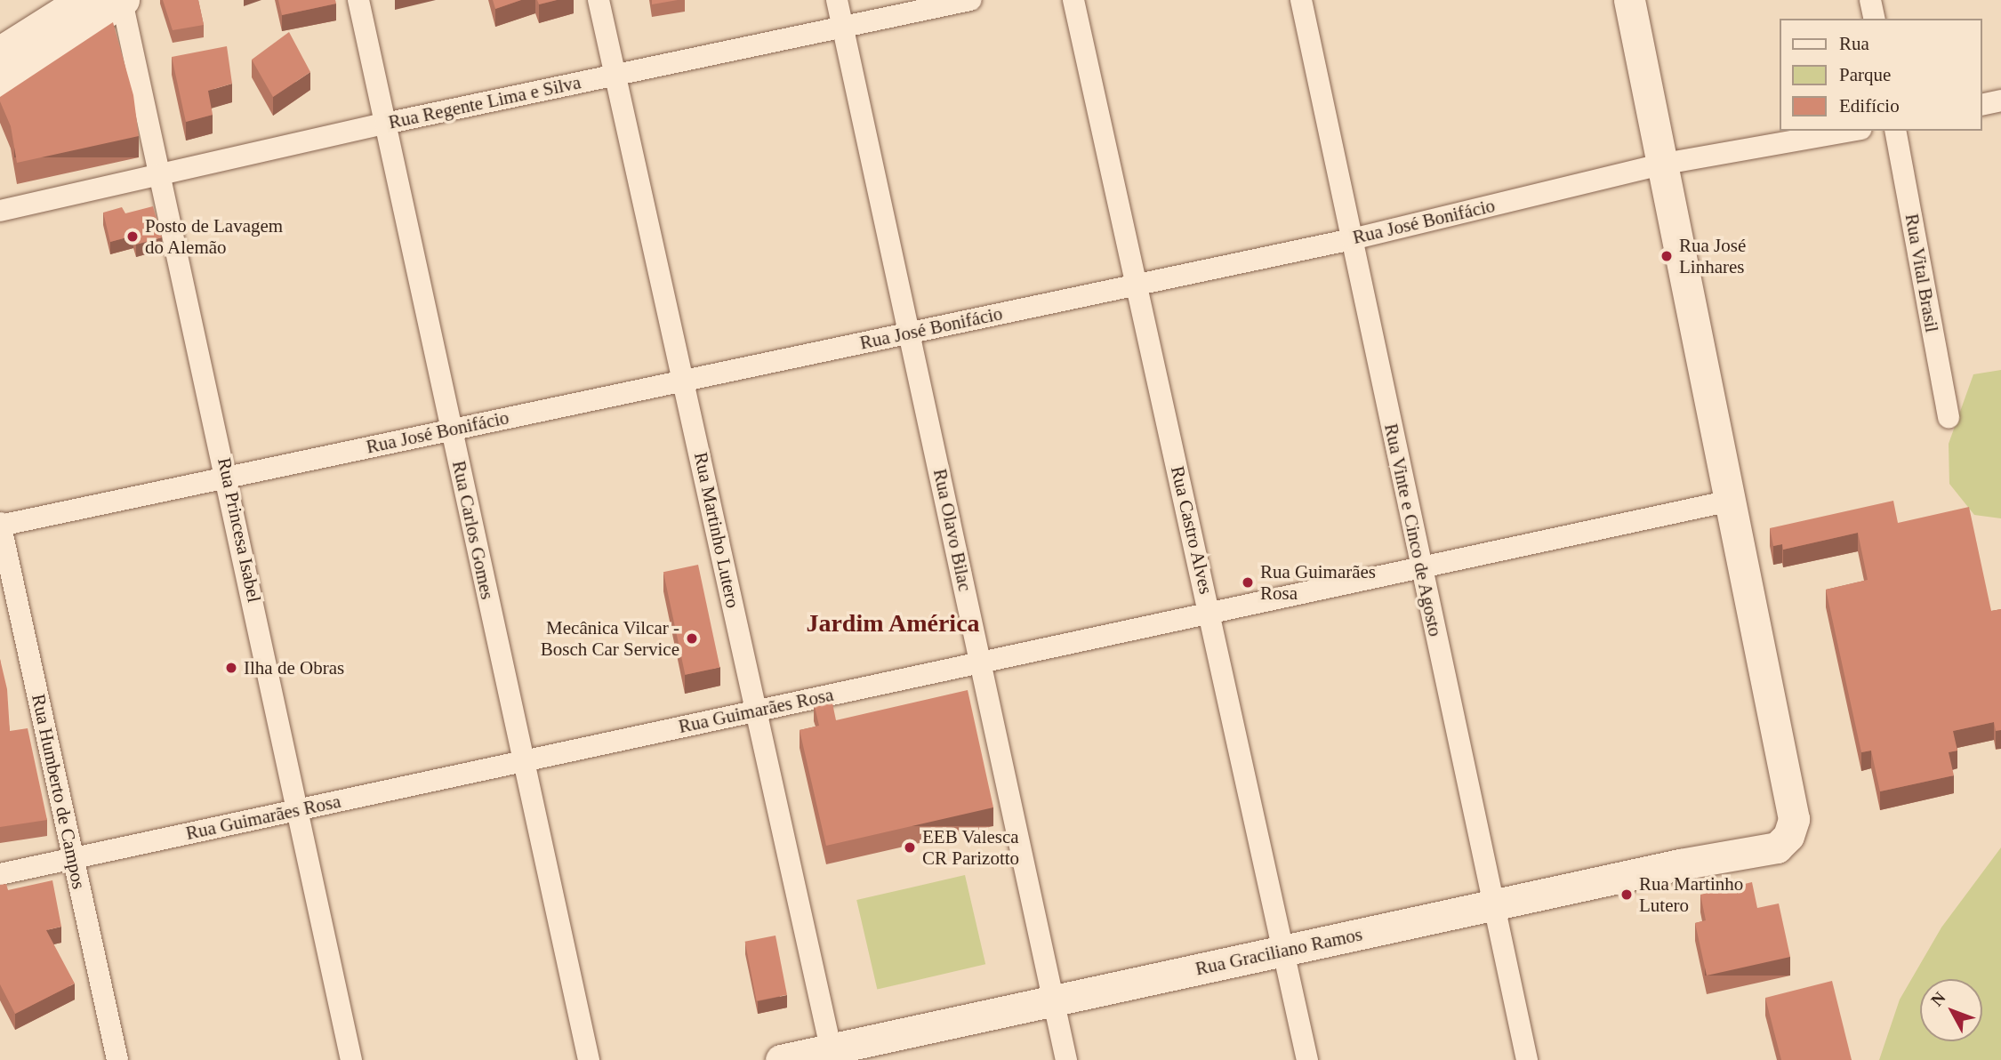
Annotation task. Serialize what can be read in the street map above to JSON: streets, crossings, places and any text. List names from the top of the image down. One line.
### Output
{"streets":{"street":["Rua Regente Lima e Silva","Rua José Bonifácio","Rua Vital Brasil","Rua Princesa Isabel","Rua Carlos Gomes","Rua Martinho Lutero","Rua Olavo Bilac","Rua Castro Alves","Rua Vinte e Cinco de Agosto","Rua Guimarães Rosa","Rua Humberto de Campos","Rua Graciliano Ramos"]},"crossings":[["Rua Regente Lima e Silva","Rua Princesa Isabel"],["Rua Regente Lima e Silva","Rua Carlos Gomes"],["Rua Regente Lima e Silva","Rua Martinho Lutero"],["Rua Regente Lima e Silva","Rua Olavo Bilac"],["Rua José Bonifácio","Rua Princesa Isabel"],["Rua José Bonifácio","Rua Carlos Gomes"],["Rua José Bonifácio","Rua Martinho Lutero"],["Rua José Bonifácio","Rua Olavo Bilac"],["Rua José Bonifácio","Rua Castro Alves"],["Rua José Bonifácio","Rua Vinte e Cinco de Agosto"],["Rua José Bonifácio","Rua Humberto de Campos"],["Rua Princesa Isabel","Rua Guimarães Rosa"],["Rua Carlos Gomes","Rua Guimarães Rosa"],["Rua Martinho Lutero","Rua Guimarães Rosa"],["Rua Martinho Lutero","Rua Graciliano Ramos"],["Rua Olavo Bilac","Rua Guimarães Rosa"],["Rua Olavo Bilac","Rua Graciliano Ramos"],["Rua Castro Alves","Rua Guimarães Rosa"],["Rua Castro Alves","Rua Graciliano Ramos"],["Rua Vinte e Cinco de Agosto","Rua Guimarães Rosa"],["Rua Vinte e Cinco de Agosto","Rua Graciliano Ramos"],["Rua Guimarães Rosa","Rua Humberto de Campos"],["Rua Guimarães Rosa","Rua Graciliano Ramos"]],"districts":["Jardim América"],"places":["Posto de Lavagem do Alemão","Rua José Linhares","Rua Guimarães Rosa","Mecânica Vilcar - Bosch Car Service","Ilha de Obras","EEB Valesca CR Parizotto","Rua Martinho Lutero"],"legend":["Rua","Parque","Edifício"],"north":"top left"}
